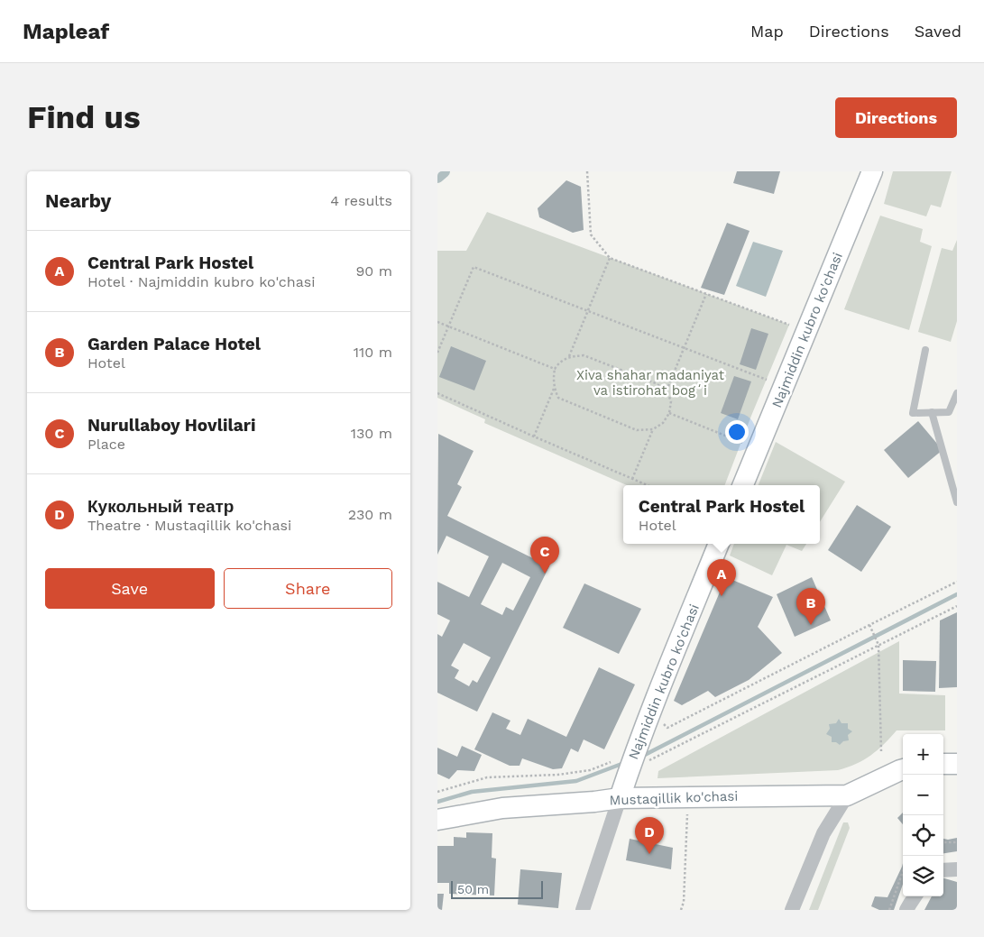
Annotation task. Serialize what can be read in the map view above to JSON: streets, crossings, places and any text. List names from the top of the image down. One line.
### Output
{"streets":{"main road":["Najmiddin kubro ko'chasi","Mustaqillik ko'chasi"]},"crossings":[["Najmiddin kubro ko'chasi","Mustaqillik ko'chasi"]],"parks":["Xiva shahar madaniyat va istirohat bogʻi"],"scale_bar":"50 m","page":{"header":"Mapleaf","nav":["Map","Directions","Saved"],"buttons":["Directions",["Save","Share"]],"title":"Find us","heading":["Nearby","4 results"],"list":[{"mark":"A","name":"Central Park Hostel","note":"Hotel · Najmiddin kubro ko'chasi","value":"90 m"},{"mark":"B","name":"Garden Palace Hotel","note":"Hotel","value":"110 m"},{"mark":"C","name":"Nurullaboy Hovlilari","note":"Place","value":"130 m"},{"mark":"D","name":"Кукольный театр","note":"Theatre · Mustaqillik ko'chasi","value":"230 m"}],"popup":["Central Park Hostel","Hotel"],"pins":["C","A","B","D"],"map_buttons":["+","−"],"scale":"50 m"}}
